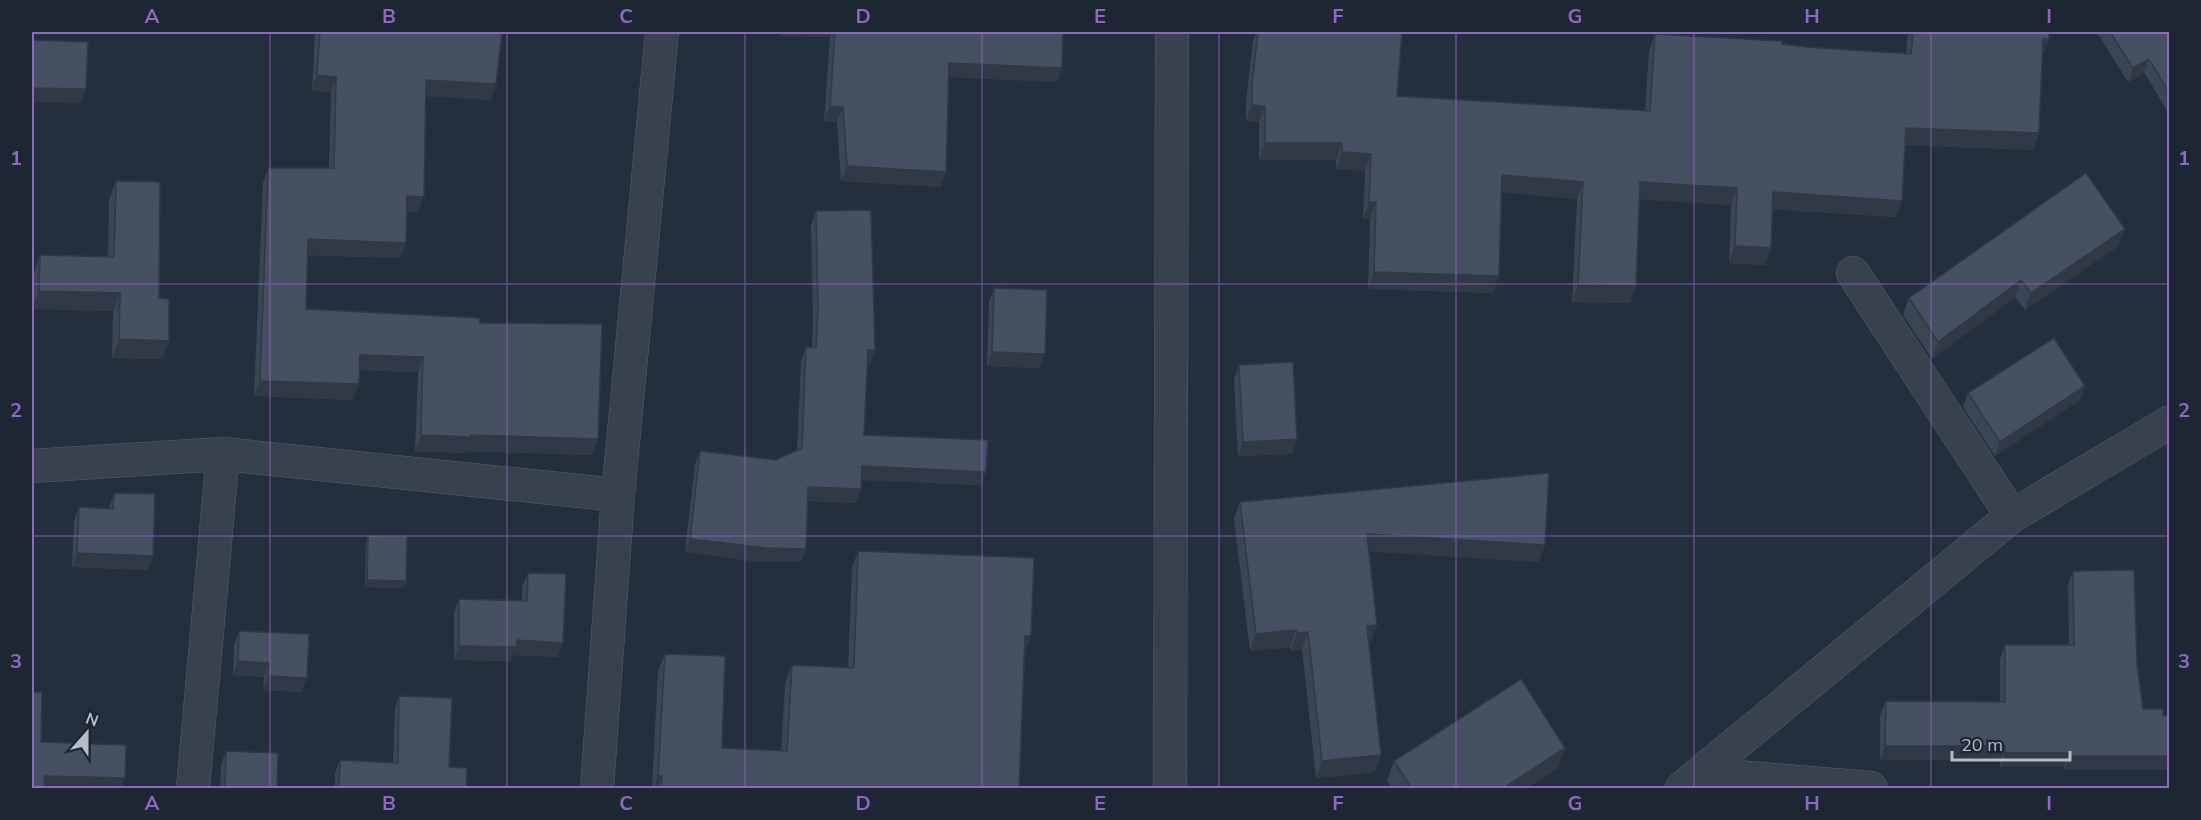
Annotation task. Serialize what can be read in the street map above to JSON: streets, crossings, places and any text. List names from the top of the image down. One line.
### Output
{"scale_bar":"20 m","north":"top","grid":{"columns":["A","B","C","D","E","F","G","H","I"],"rows":["1","2","3"]}}
